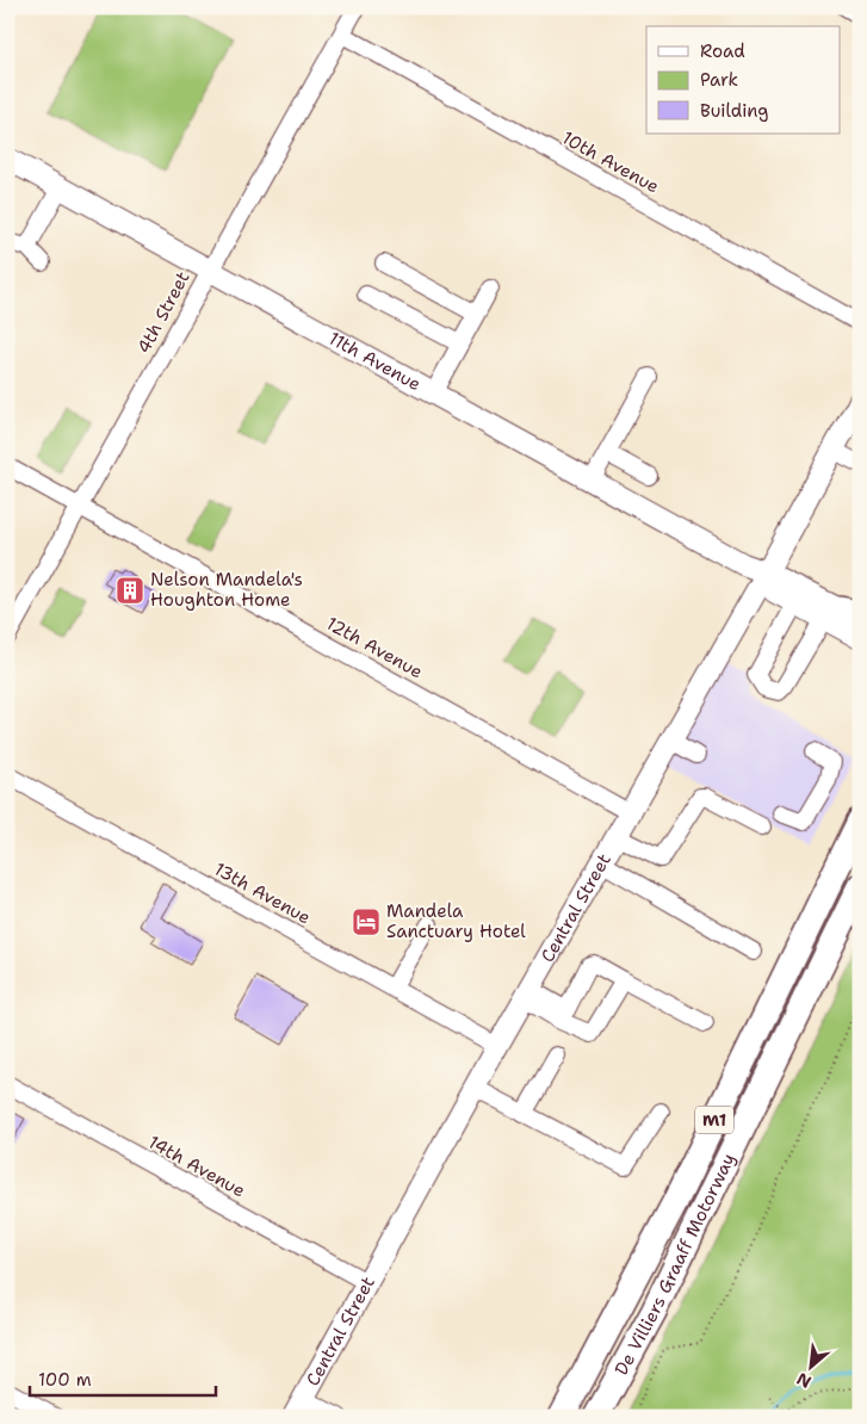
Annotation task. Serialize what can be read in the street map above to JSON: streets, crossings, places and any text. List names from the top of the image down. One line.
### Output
{"streets":{"highway":["M1","De Villiers Graaff Motorway"],"main road":["11th Avenue","Central Street"],"street":["10th Avenue","4th Street","12th Avenue","13th Avenue","14th Avenue"]},"crossings":[["10th Avenue","4th Street"],["4th Street","11th Avenue"],["4th Street","12th Avenue"],["11th Avenue","Central Street"],["12th Avenue","Central Street"],["13th Avenue","Central Street"],["Central Street","14th Avenue"]],"places":{"building":["Nelson Mandela's Houghton Home"],"hotel":["Mandela Sanctuary Hotel"]},"legend":["Road","Park","Building"],"scale_bar":"100 m","north":"bottom left"}
